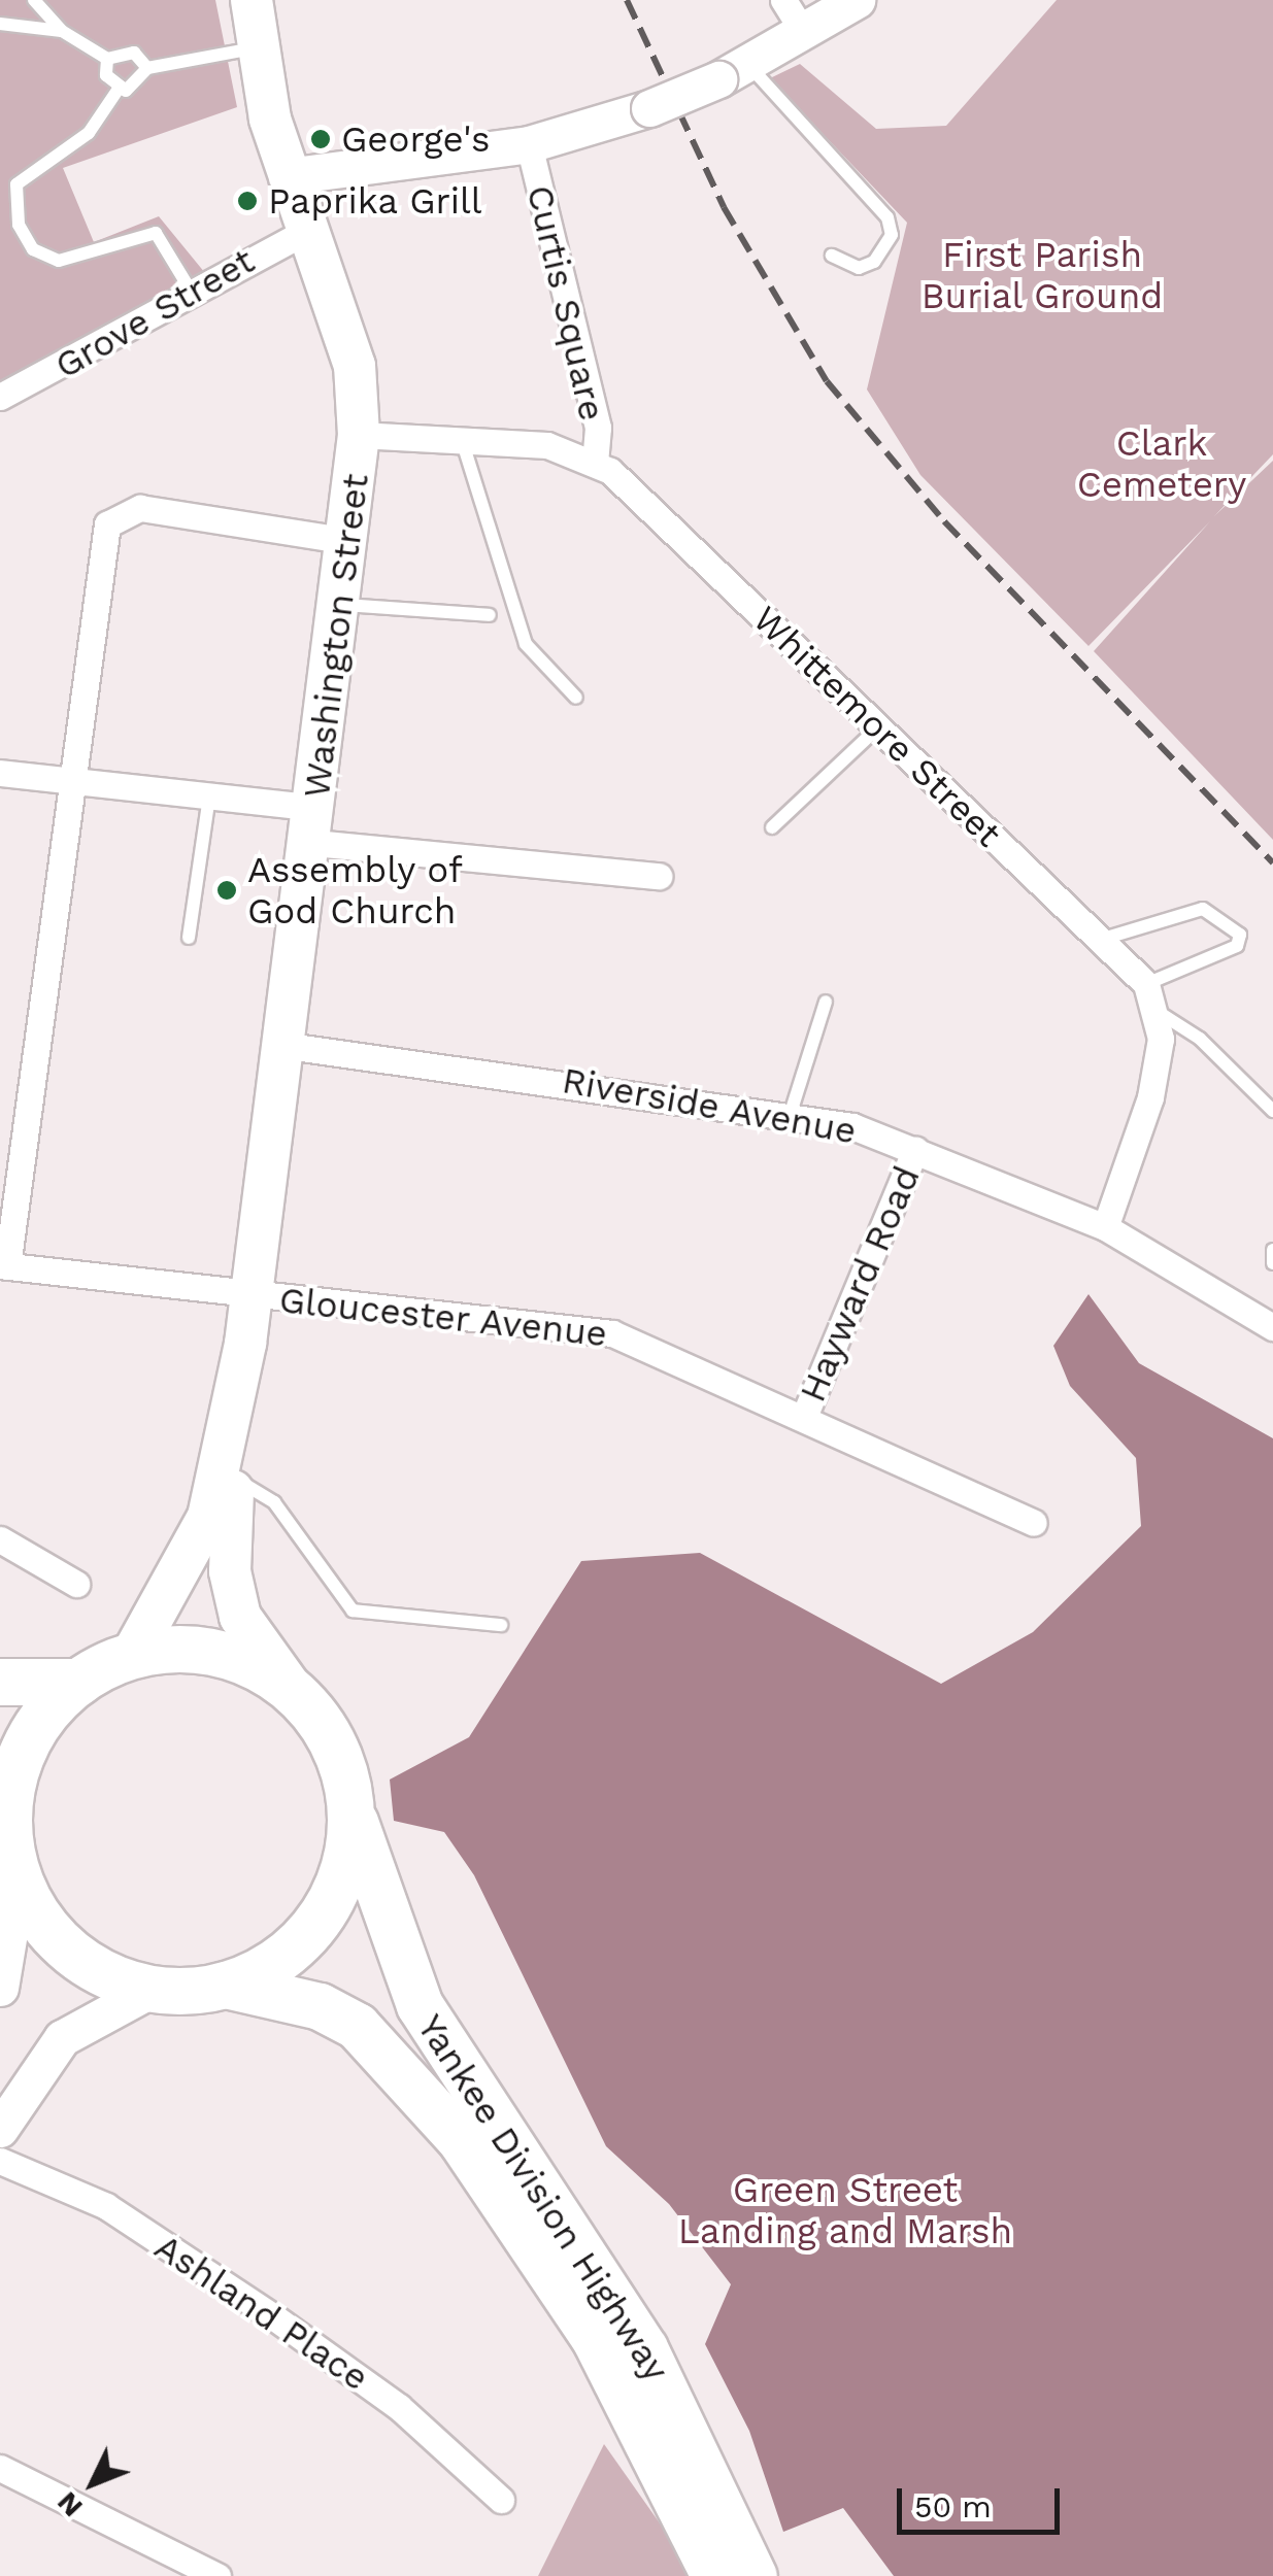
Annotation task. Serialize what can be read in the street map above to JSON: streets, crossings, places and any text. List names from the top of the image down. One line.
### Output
{"streets":{"highway":["Yankee Division Highway"],"main road":["Washington Street"],"street":["Curtis Square","Grove Street","Whittemore Street","Riverside Avenue","Hayward Road","Gloucester Avenue","Ashland Place"]},"crossings":[["Curtis Square","Whittemore Street"],["Grove Street","Washington Street"],["Washington Street","Whittemore Street"],["Washington Street","Riverside Avenue"],["Washington Street","Gloucester Avenue"],["Washington Street","Yankee Division Highway"],["Whittemore Street","Riverside Avenue"],["Riverside Avenue","Hayward Road"],["Hayward Road","Gloucester Avenue"]],"parks":["First Parish Burial Ground","Clark Cemetery","Green Street Landing and Marsh"],"places":["George's","Paprika Grill","Assembly of God Church"],"scale_bar":"50 m","north":"bottom left"}
